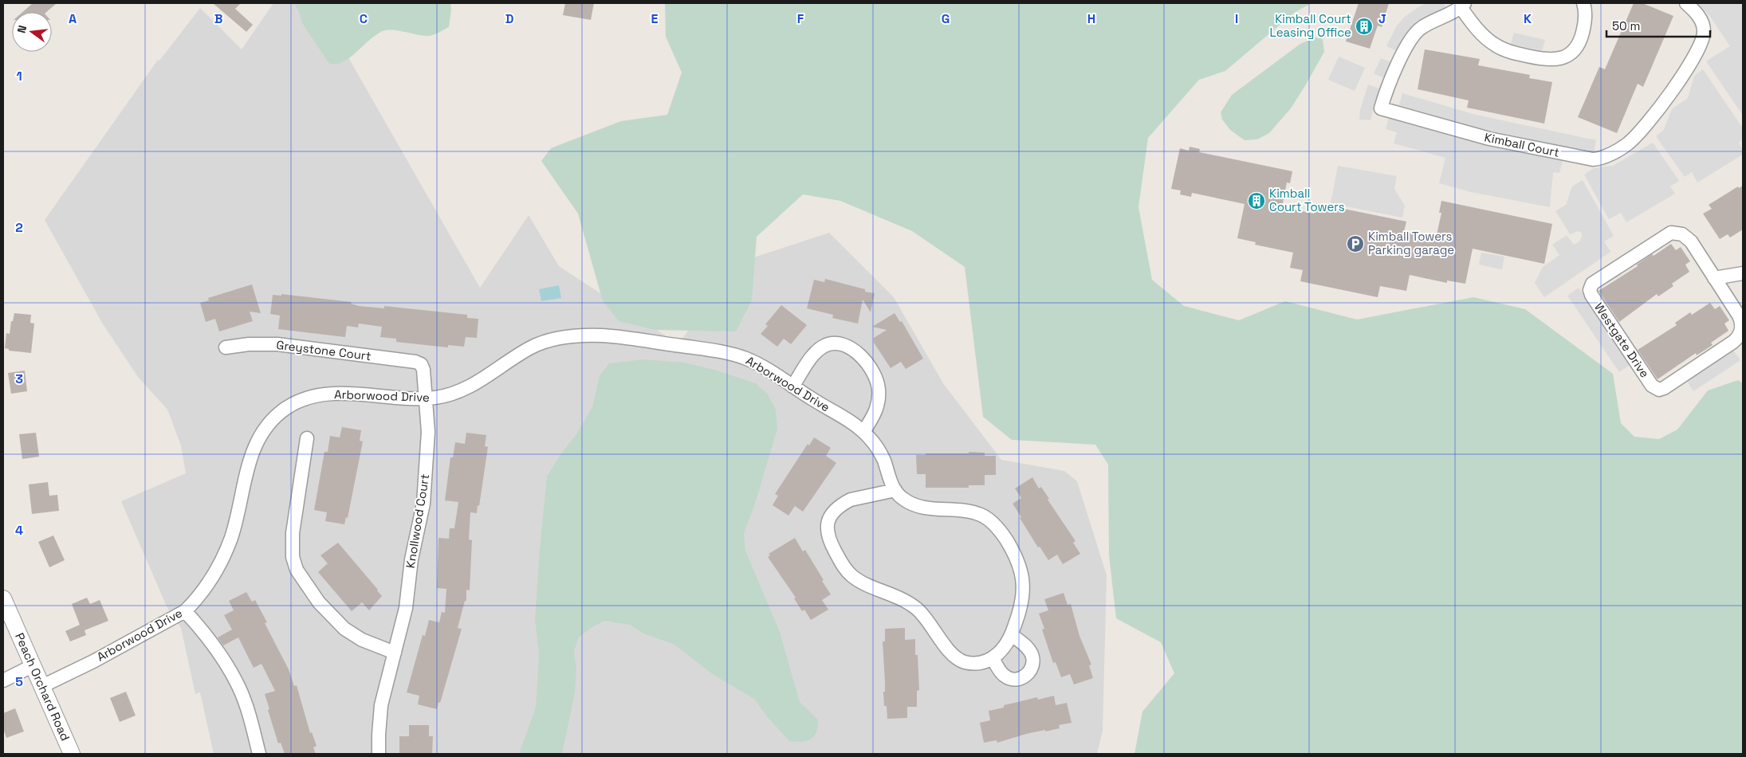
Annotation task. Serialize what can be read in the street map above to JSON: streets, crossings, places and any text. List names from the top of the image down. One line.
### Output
{"streets":{"street":["Kimball Court","Westgate Drive","Greystone Court","Arborwood Drive","Knollwood Court","Peach Orchard Road"]},"crossings":[["Greystone Court","Knollwood Court"],["Arborwood Drive","Knollwood Court"],["Arborwood Drive","Peach Orchard Road"]],"places":{"building":["Kimball Court Leasing Office","Kimball Court Towers"],"parking":["Kimball Towers Parking garage"]},"scale_bar":"50 m","north":"left","grid":{"columns":["A","B","C","D","E","F","G","H","I","J","K"],"rows":["1","2","3","4","5"]}}
